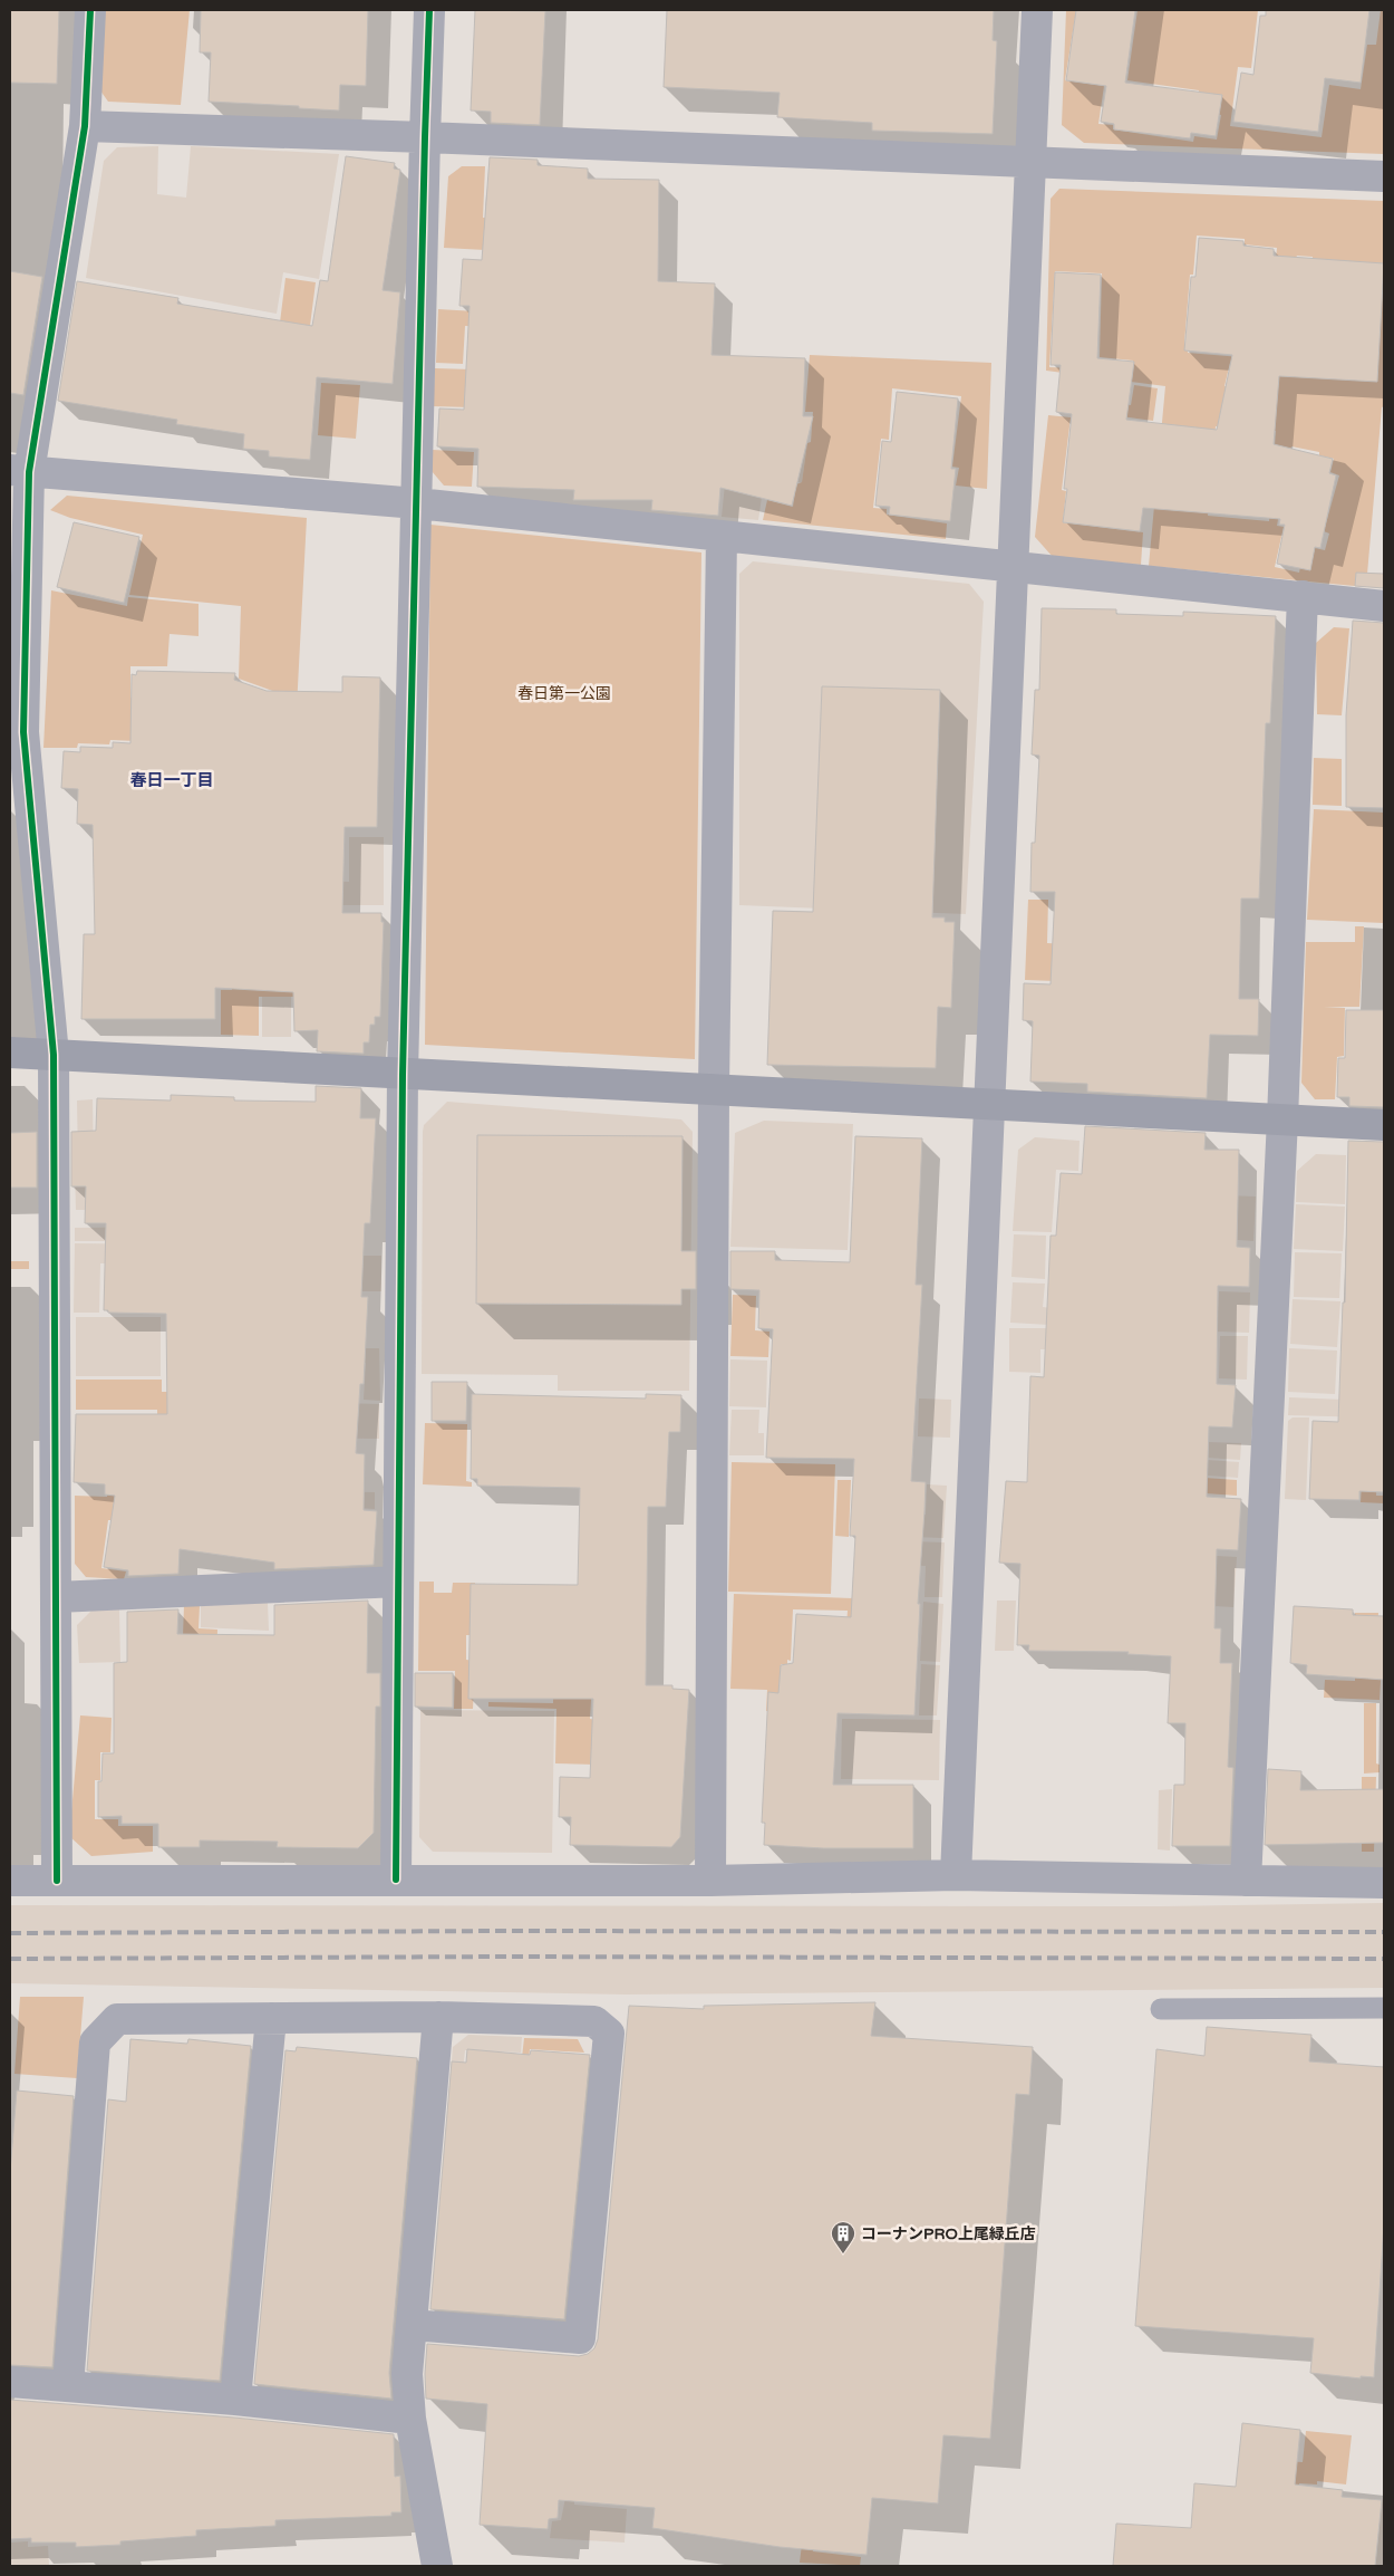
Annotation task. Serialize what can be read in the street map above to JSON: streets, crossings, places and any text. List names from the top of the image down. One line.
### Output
{"districts":["春日一丁目"],"parks":["春日第一公園"],"places":{"building":["コーナンPRO上尾緑丘店"]}}
